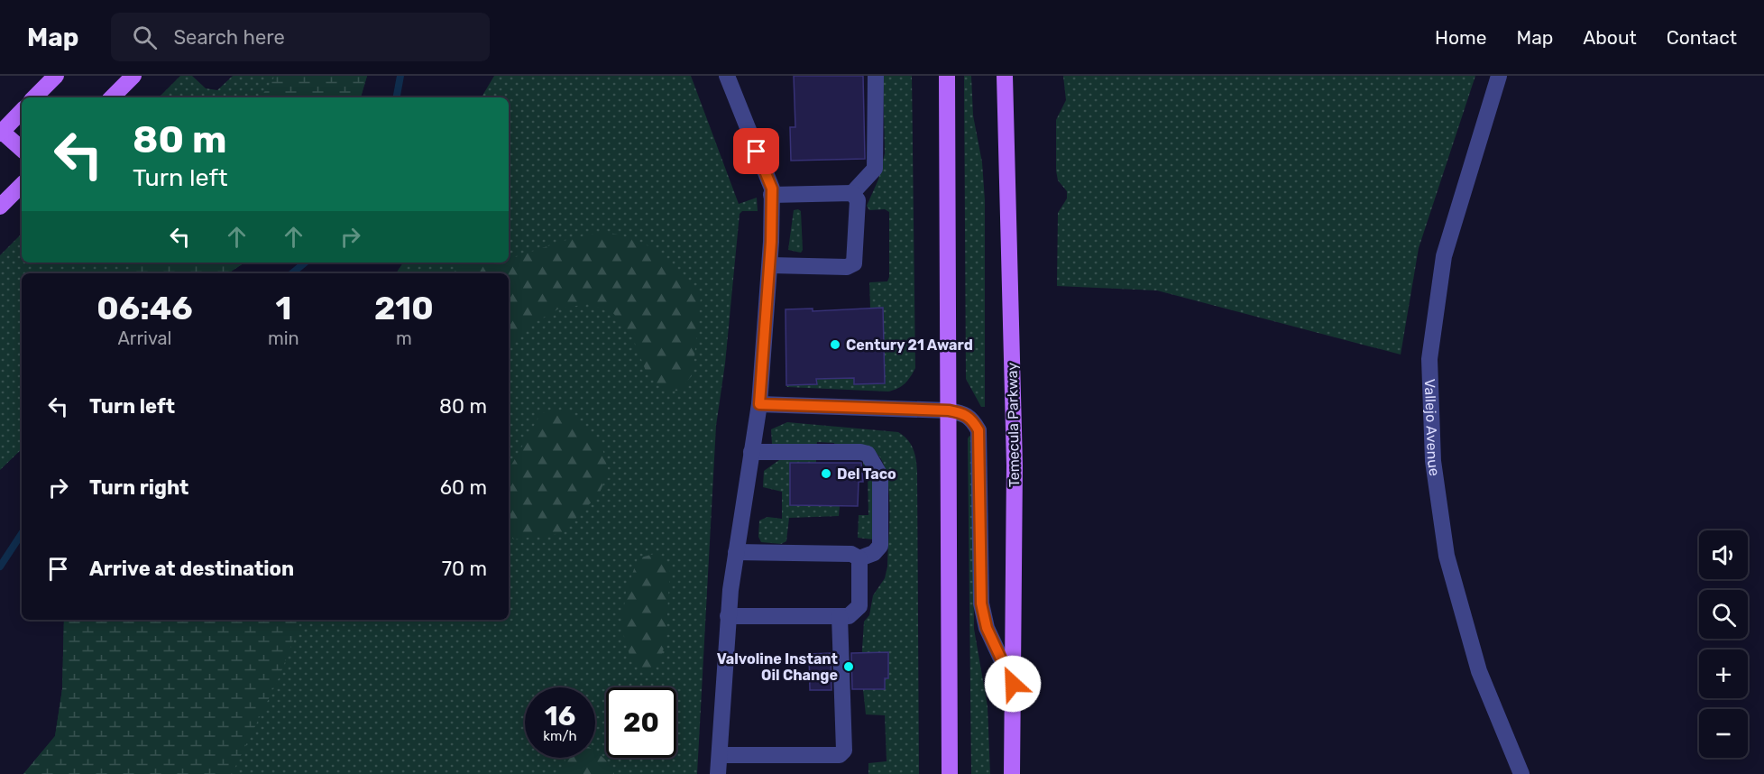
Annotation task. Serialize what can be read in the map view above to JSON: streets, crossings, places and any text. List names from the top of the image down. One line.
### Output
{"streets":{"main road":["Temecula Parkway"],"street":["Vallejo Avenue"]},"places":["Century 21 Award","Del Taco","Valvoline Instant Oil Change"],"page":{"header":"Map","search":"Search here","nav":["Home","Map","About","Contact"],"turn":["80 m","Turn left"],"eta":["06:46","Arrival","1","min","210","m"],"list":[{"name":"Turn left","value":"80 m"},{"name":"Turn right","value":"60 m"},{"name":"Arrive at destination","value":"70 m"}],"map_buttons":["+","−"],"speed":"16 km/h","limit":"20"}}
